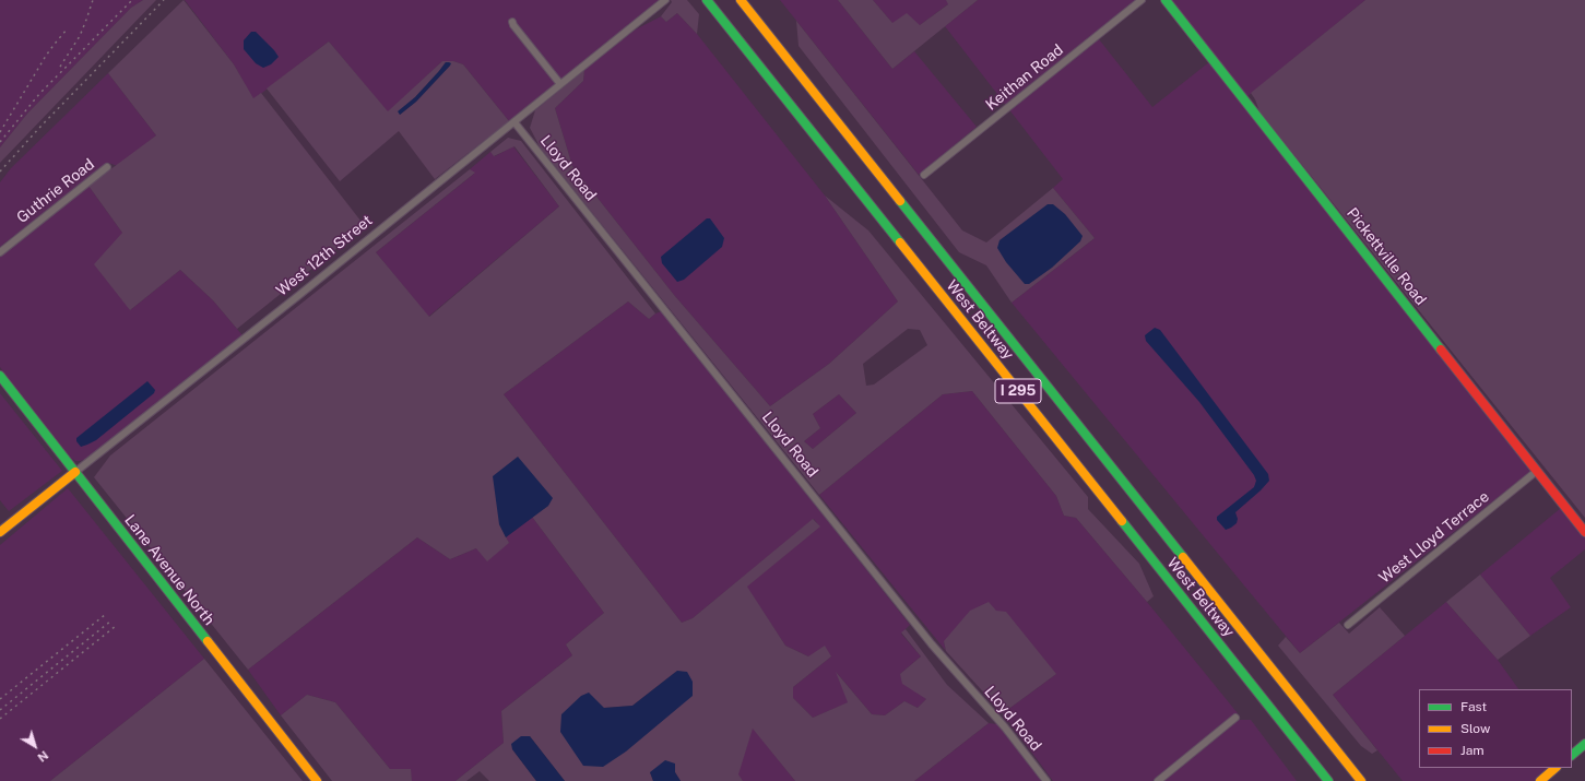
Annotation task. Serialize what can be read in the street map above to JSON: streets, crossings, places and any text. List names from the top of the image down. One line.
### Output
{"streets":{"main road":["West 12th Street","Pickettville Road","West Beltway","I 295","Lane Avenue North"],"street":["Keithan Road","Lloyd Road","Guthrie Road","West Lloyd Terrace"]},"crossings":[["Lloyd Road","West 12th Street"],["West 12th Street","Lane Avenue North"],["Pickettville Road","West Lloyd Terrace"]],"legend":["Fast","Slow","Jam"],"north":"bottom right"}
